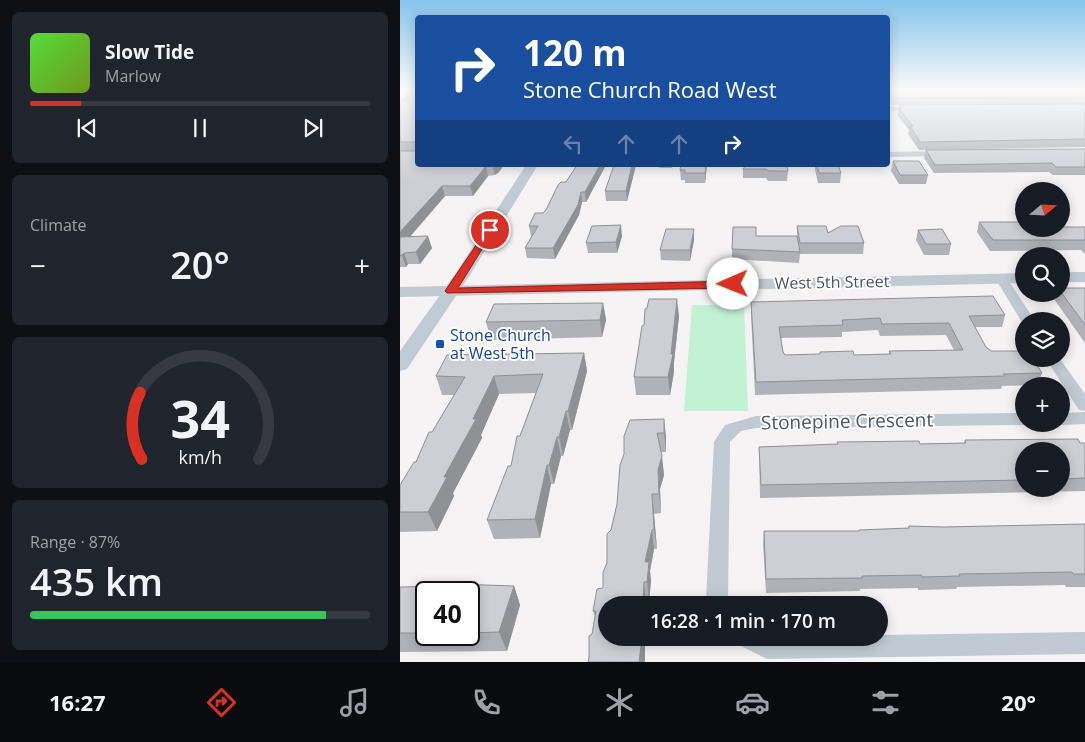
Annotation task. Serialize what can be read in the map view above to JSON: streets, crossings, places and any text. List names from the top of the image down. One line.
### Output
{"streets":{"street":["West 5th Street","Stonepine Crescent"]},"places":{"transit":["Stone Church at West 5th"]},"north":"right","page":{"turn":["120 m","Stone Church Road West"],"song":["Slow Tide","Marlow"],"tile":["Climate",["Range · 87%","435 km"]],"map_buttons":["+","−"],"heat":["−","20°","+"],"limit":"40","trip":"16:28 · 1 min · 170 m","tabs":["16:27","20°"],"gauge":["34","km/h"]}}
